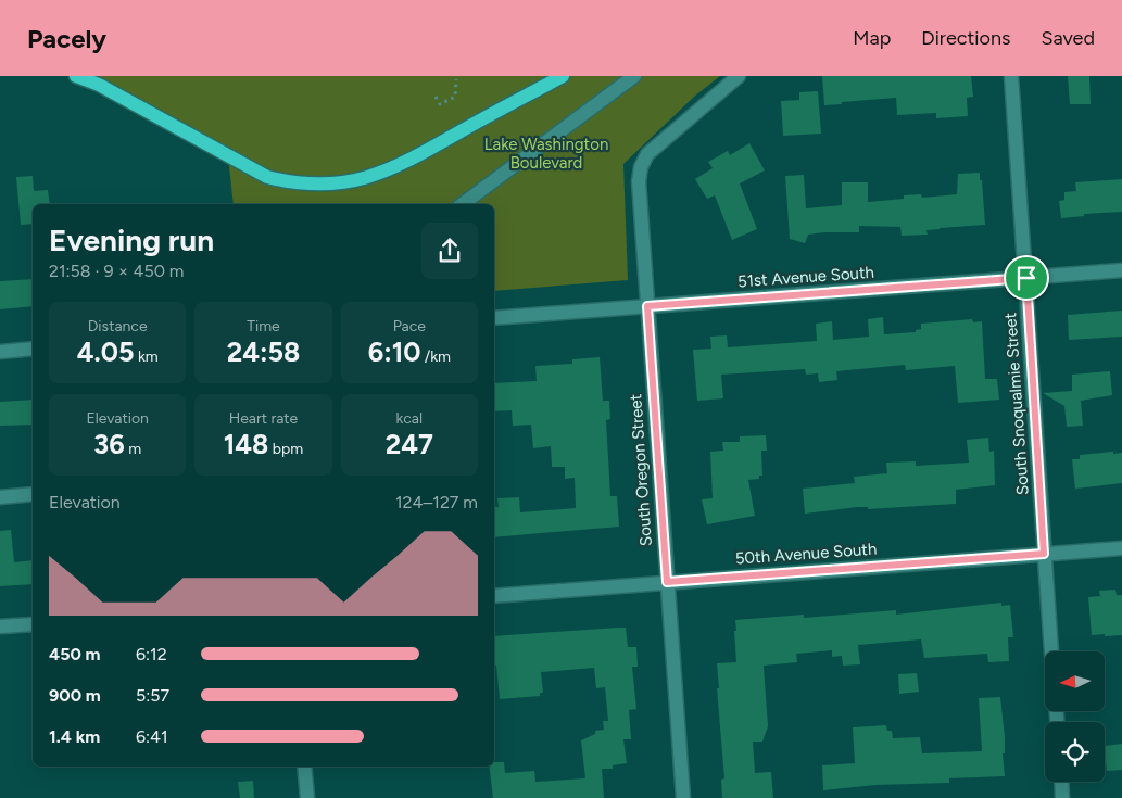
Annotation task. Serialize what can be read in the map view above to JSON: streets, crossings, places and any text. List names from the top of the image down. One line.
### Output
{"streets":{"street":["51st Avenue South","South Snoqualmie Street","South Oregon Street","50th Avenue South"]},"crossings":[["51st Avenue South","South Snoqualmie Street"],["51st Avenue South","South Oregon Street"],["South Snoqualmie Street","50th Avenue South"],["South Oregon Street","50th Avenue South"]],"parks":["Lake Washington Boulevard"],"north":"left","page":{"header":"Pacely","nav":["Map","Directions","Saved"],"heading":["Evening run","21:58 · 9 × 450 m"],"stats":[["Distance","4.05 km"],["Time","24:58"],["Pace","6:10 /km"],["Elevation","36 m"],["Heart rate","148 bpm"],["kcal","247"]],"chart":["Elevation","124–127 m"],"list":[{"name":"450 m","note":"6:12"},{"name":"900 m","note":"5:57"},{"name":"1.4 km","note":"6:41"}]}}
